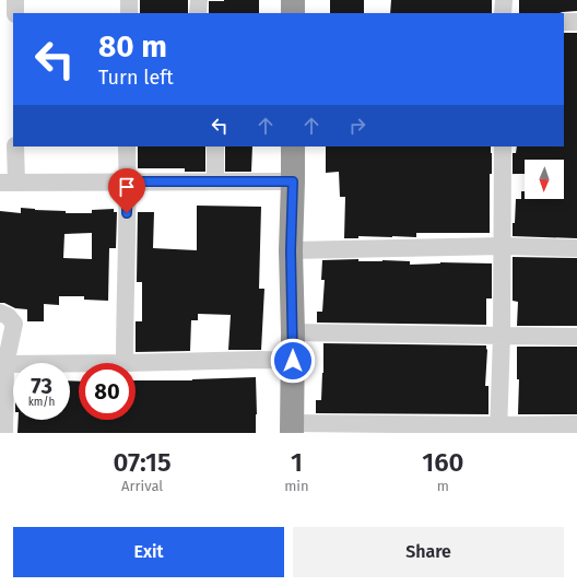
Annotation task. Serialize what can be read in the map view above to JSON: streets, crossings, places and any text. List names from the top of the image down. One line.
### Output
{"north":"bottom","page":{"turn":["80 m","Turn left"],"speed":"73 km/h","limit":"80","eta":["07:15","Arrival","1","min","160","m"],"buttons":["Exit","Share"]}}
